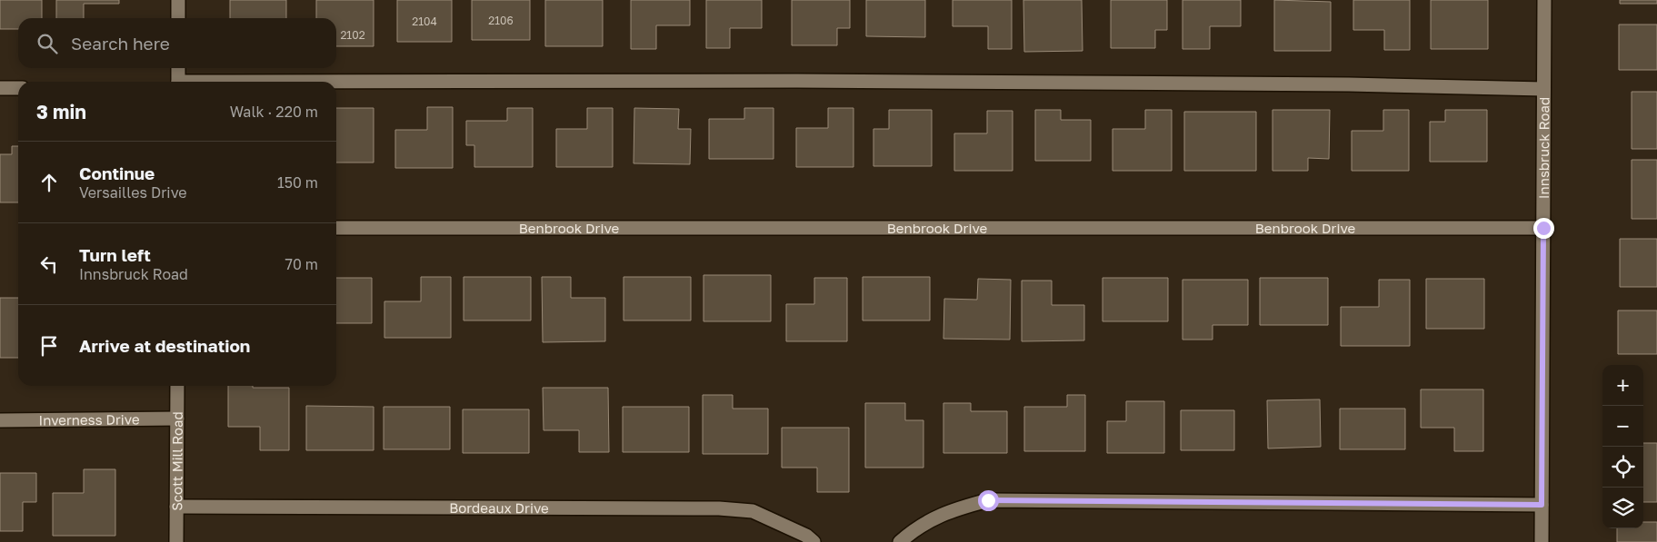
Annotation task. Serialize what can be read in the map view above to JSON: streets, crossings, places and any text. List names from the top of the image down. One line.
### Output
{"streets":{"street":["Innsbruck Road","Benbrook Drive","Inverness Drive","Scott Mill Road","Bordeaux Drive"]},"crossings":[["Innsbruck Road","Benbrook Drive"],["Inverness Drive","Scott Mill Road"],["Scott Mill Road","Bordeaux Drive"]],"house_numbers":["2106","2104","2102"],"page":{"search":"Search here","heading":["3 min","Walk · 220 m"],"list":[["Continue","Versailles Drive","150 m"],["Turn left","Innsbruck Road","70 m"],"Arrive at destination"],"map_buttons":["+","−"]}}
